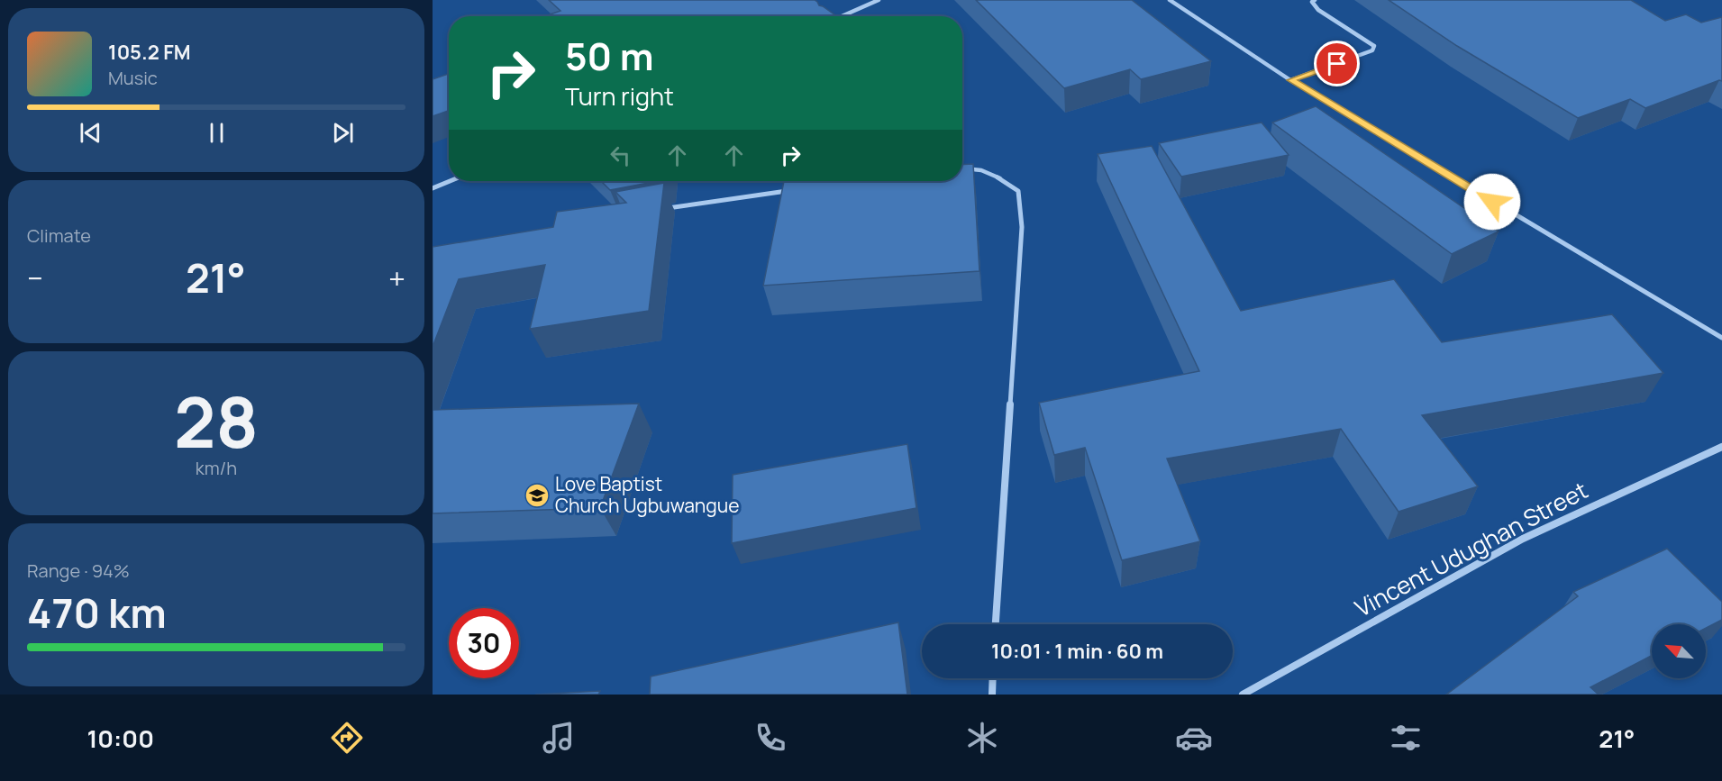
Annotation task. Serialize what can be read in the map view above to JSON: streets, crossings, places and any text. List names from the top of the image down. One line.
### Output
{"streets":{"street":["Vincent Udughan Street"]},"places":{"school or university":["Love Baptist Church Ugbuwangue"]},"north":"top left","page":{"turn":["50 m","Turn right"],"song":["105.2 FM","Music"],"tile":["Climate",["28","km/h"],["Range · 94%","470 km"]],"heat":["−","21°","+"],"limit":"30","trip":"10:01 · 1 min · 60 m","tabs":["10:00","21°"]}}
